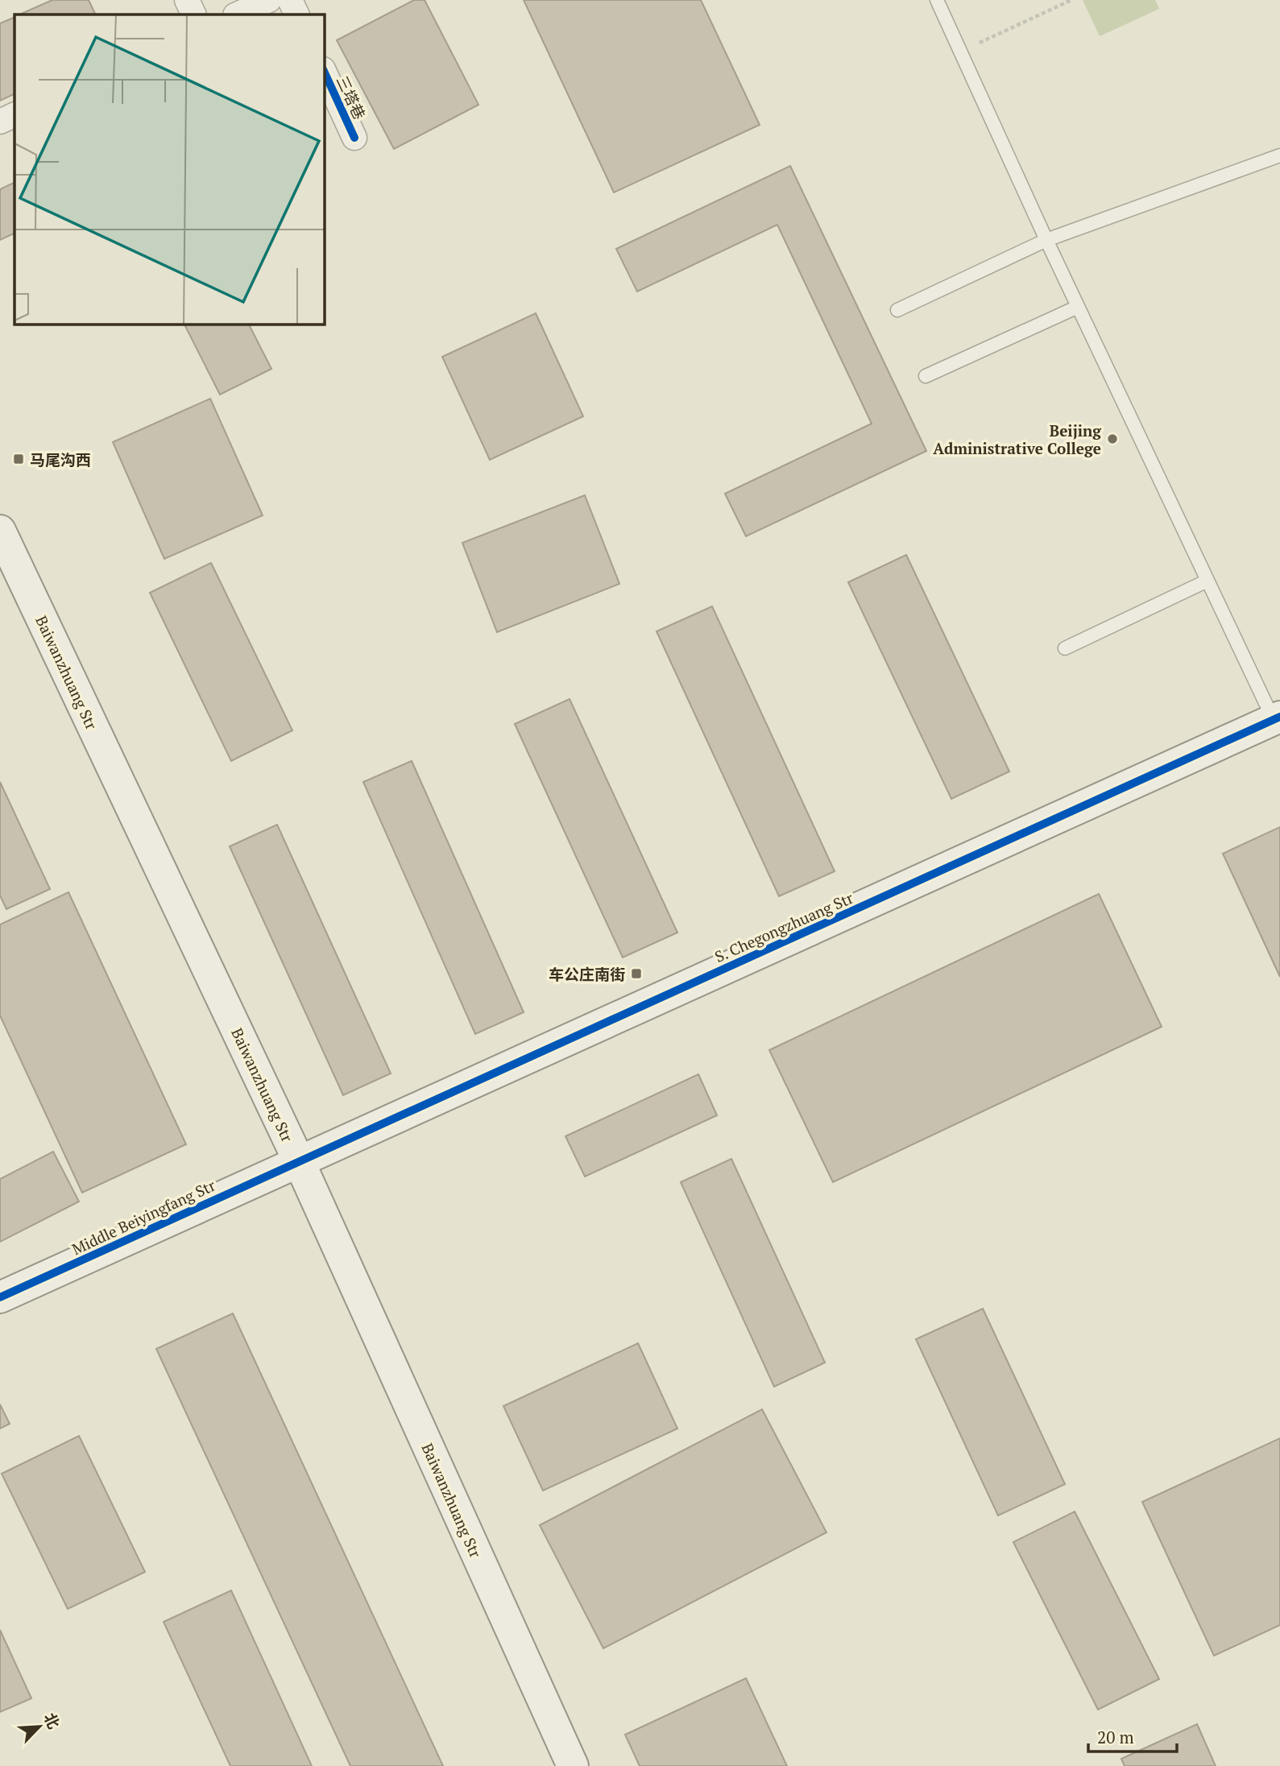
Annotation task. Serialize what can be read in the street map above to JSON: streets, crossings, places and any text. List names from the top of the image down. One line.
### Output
{"streets":{"street":["三塔巷","Baiwanzhuang Str","S. Chegongzhuang Str","Middle Beiyingfang Str"]},"crossings":[["Baiwanzhuang Str","S. Chegongzhuang Str"],["Baiwanzhuang Str","Middle Beiyingfang Str"],["S. Chegongzhuang Str","Middle Beiyingfang Str"]],"places":{"other":["Beijing Administrative College"],"transit":["马尾沟西","车公庄南街"]},"scale_bar":"20 m","north":"top right"}
